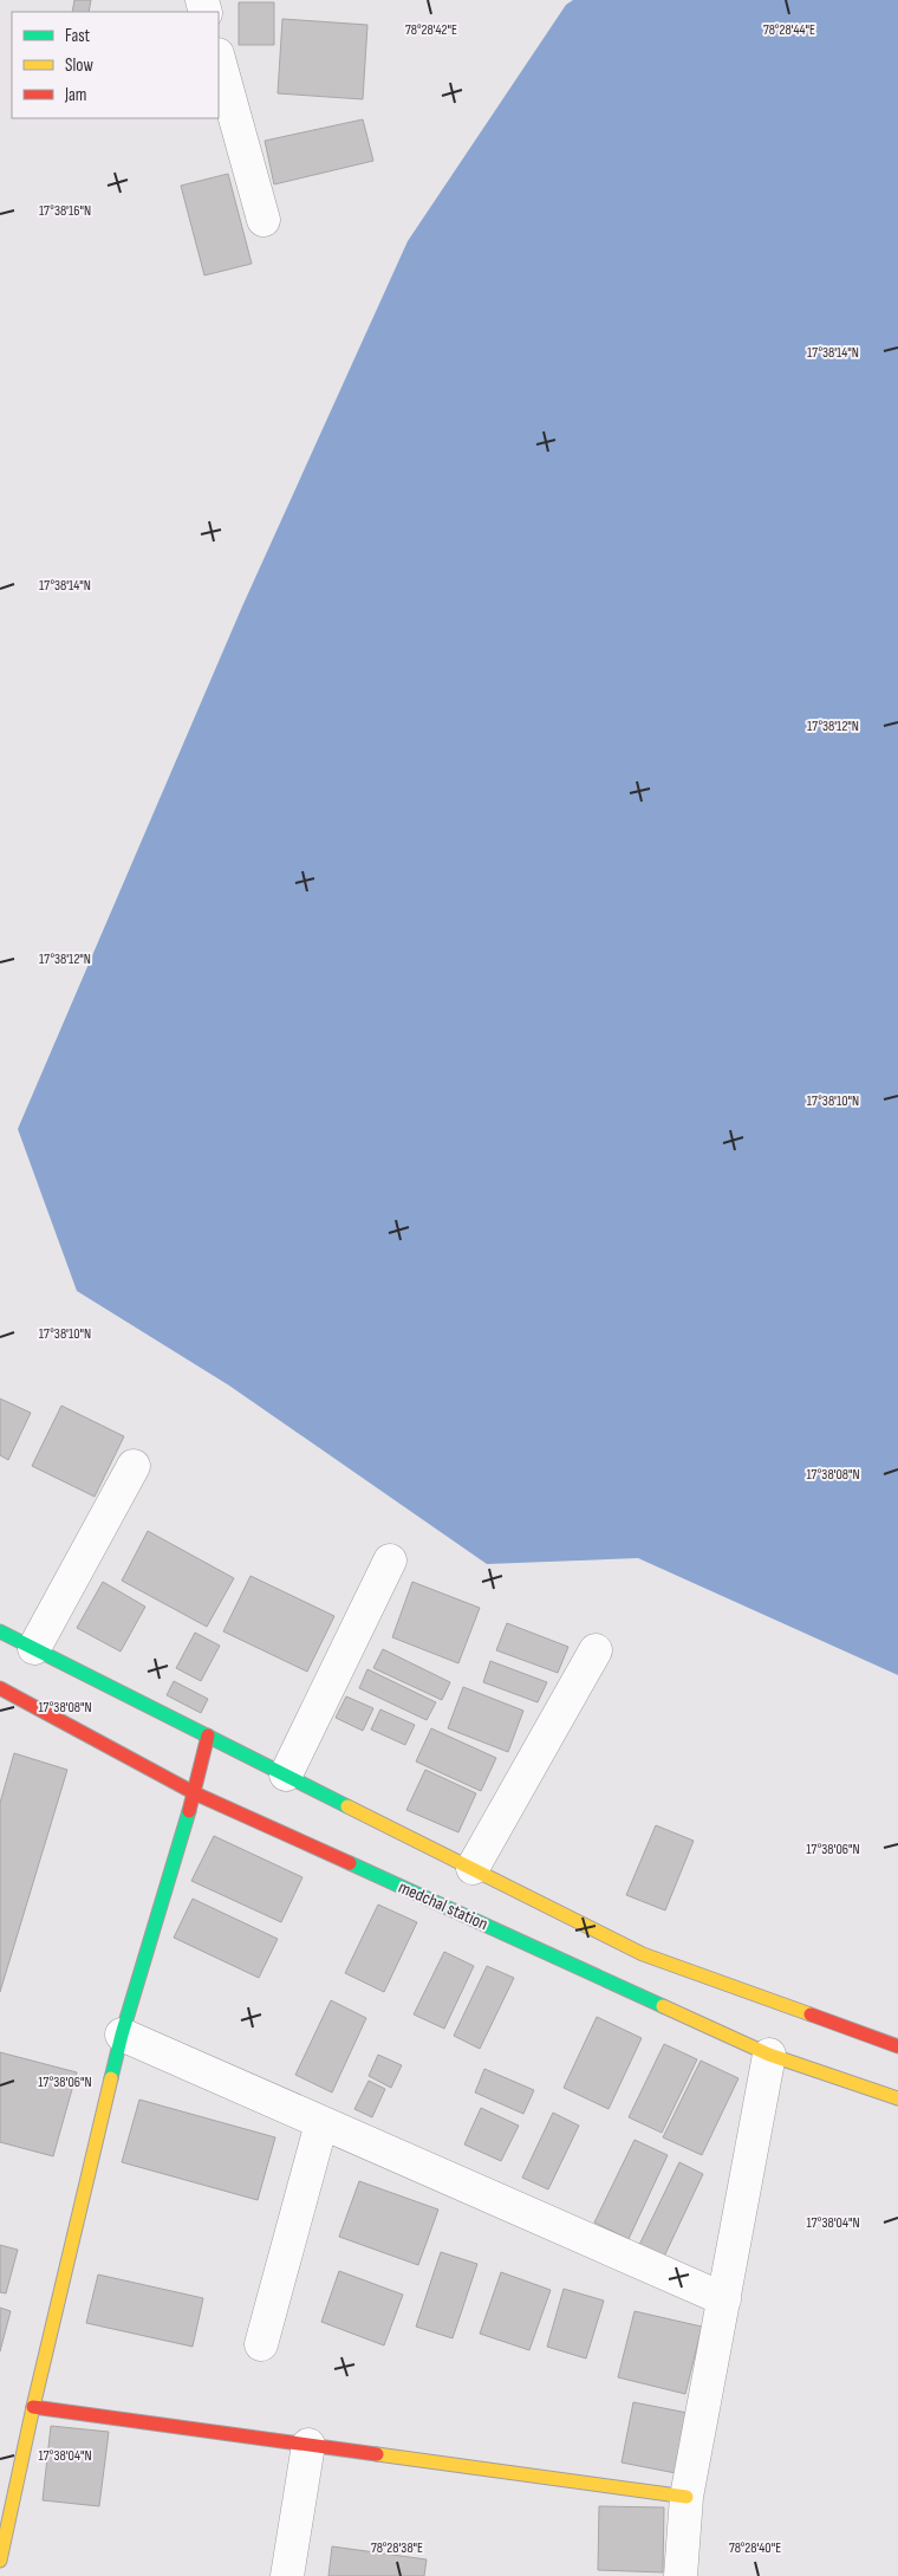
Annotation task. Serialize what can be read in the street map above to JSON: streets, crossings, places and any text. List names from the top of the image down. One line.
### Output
{"streets":{"street":["medchal station"]},"legend":["Fast","Slow","Jam"],"coordinates":["78°28'42\"E","78°28'44\"E","17°38'16\"N","17°38'14\"N","17°38'12\"N","17°38'10\"N","17°38'08\"N","17°38'06\"N","17°38'04\"N","78°28'38\"E","78°28'40\"E"]}
